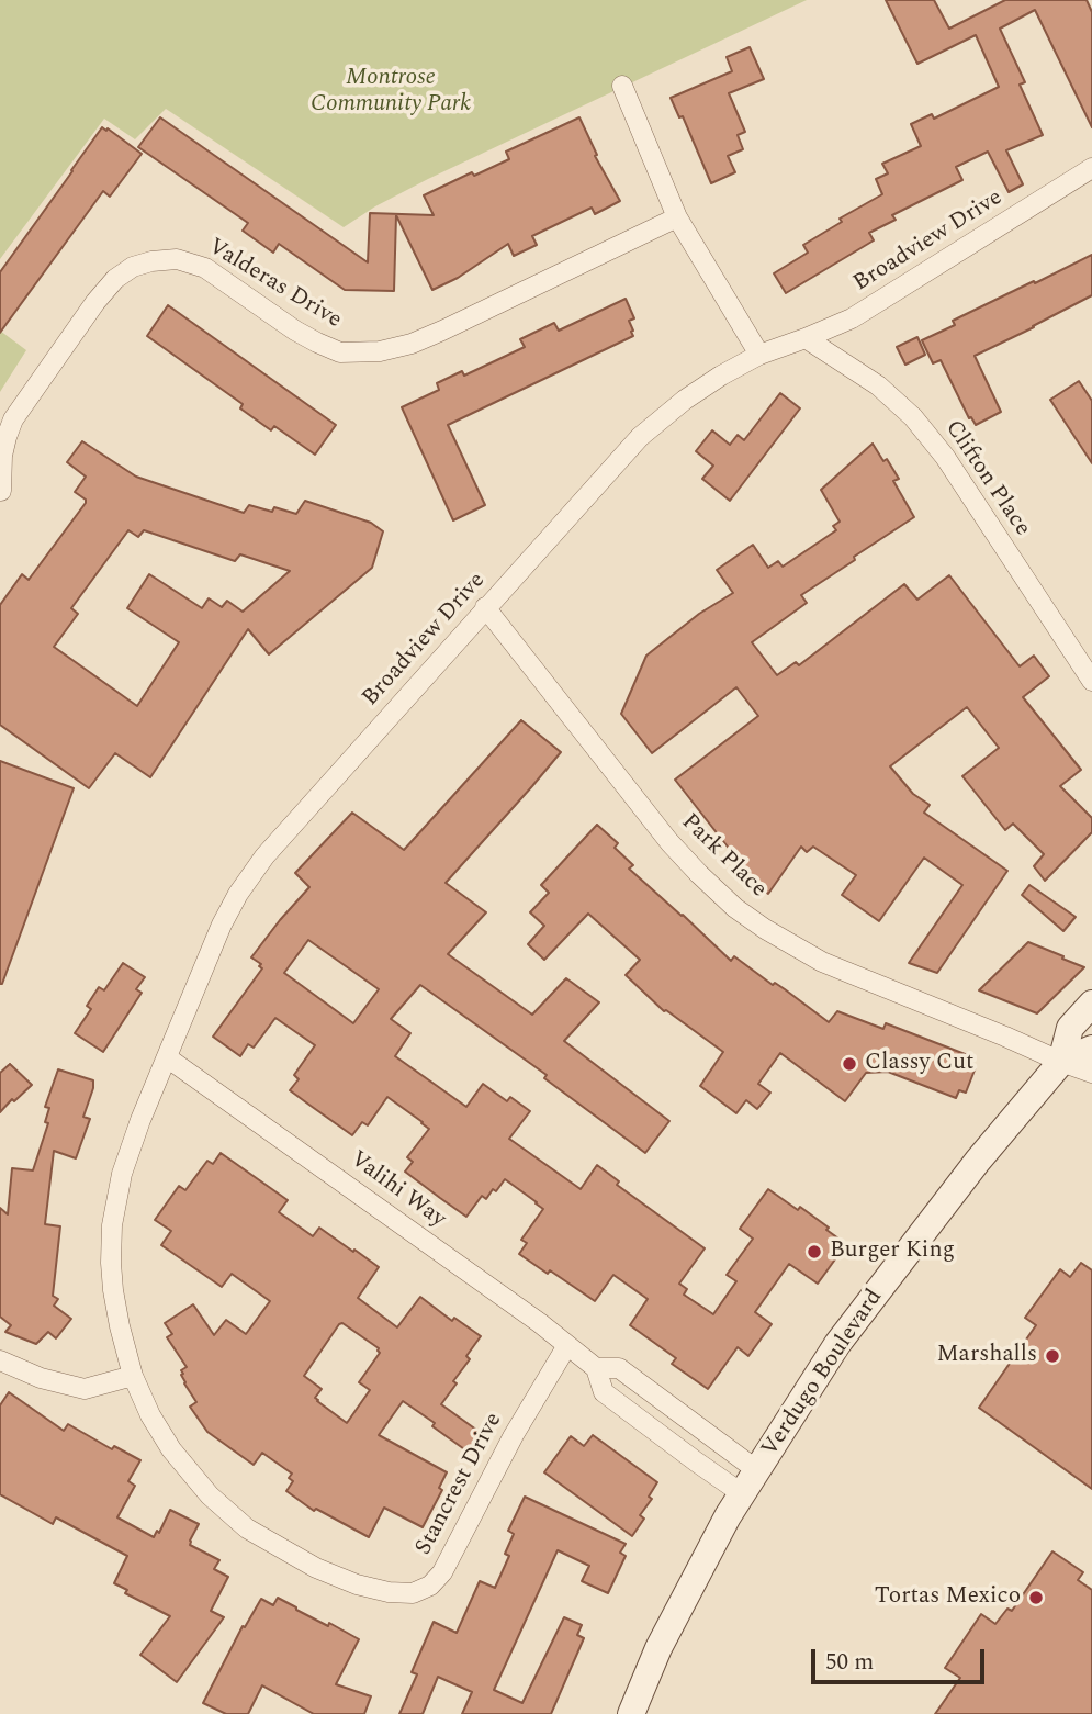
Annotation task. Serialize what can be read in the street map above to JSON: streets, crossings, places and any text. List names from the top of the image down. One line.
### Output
{"streets":{"main road":["Verdugo Boulevard"],"street":["Broadview Drive","Valderas Drive","Clifton Place","Park Place","Valihi Way","Stancrest Drive"]},"crossings":[["Broadview Drive","Clifton Place"],["Broadview Drive","Park Place"],["Broadview Drive","Valihi Way"],["Broadview Drive","Stancrest Drive"],["Park Place","Verdugo Boulevard"],["Valihi Way","Verdugo Boulevard"],["Valihi Way","Stancrest Drive"]],"parks":["Montrose Community Park"],"places":["Classy Cut","Burger King","Marshalls","Tortas Mexico"],"scale_bar":"50 m"}
